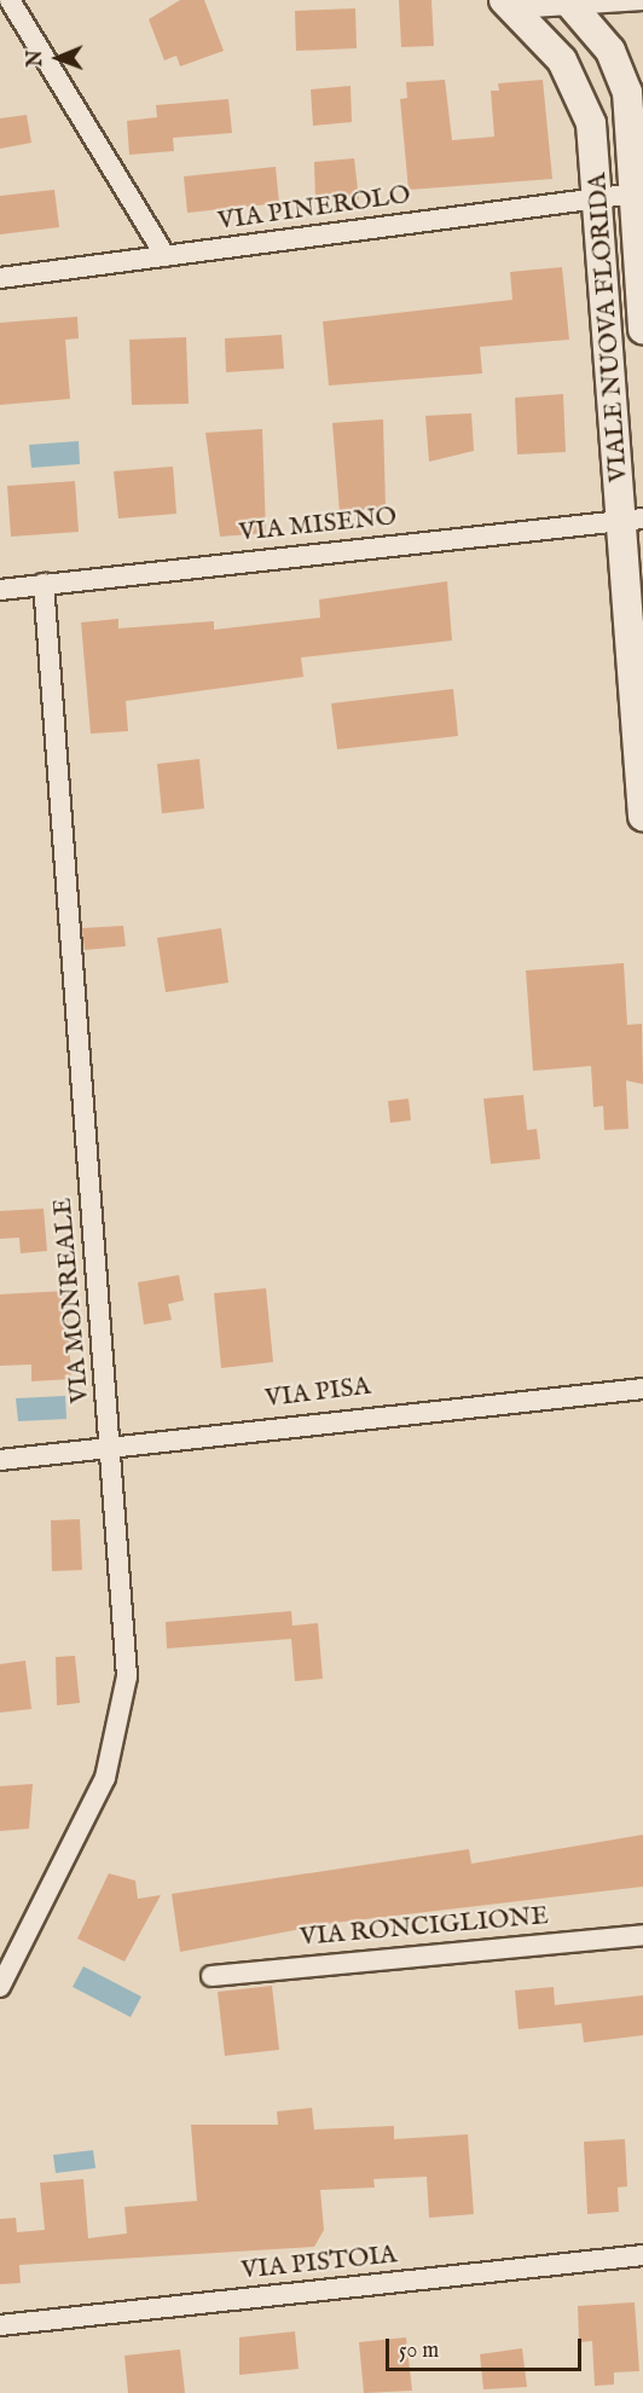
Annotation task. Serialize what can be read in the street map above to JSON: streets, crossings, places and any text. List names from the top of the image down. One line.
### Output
{"streets":{"street":["VIA PINEROLO","VIALE NUOVA FLORIDA","VIA MISENO","VIA MONREALE","VIA PISA","VIA RONCIGLIONE","VIA PISTOIA"]},"crossings":[["VIA PINEROLO","VIALE NUOVA FLORIDA"],["VIALE NUOVA FLORIDA","VIA MISENO"],["VIA MISENO","VIA MONREALE"],["VIA MONREALE","VIA PISA"]],"scale_bar":"50 m","north":"left"}
